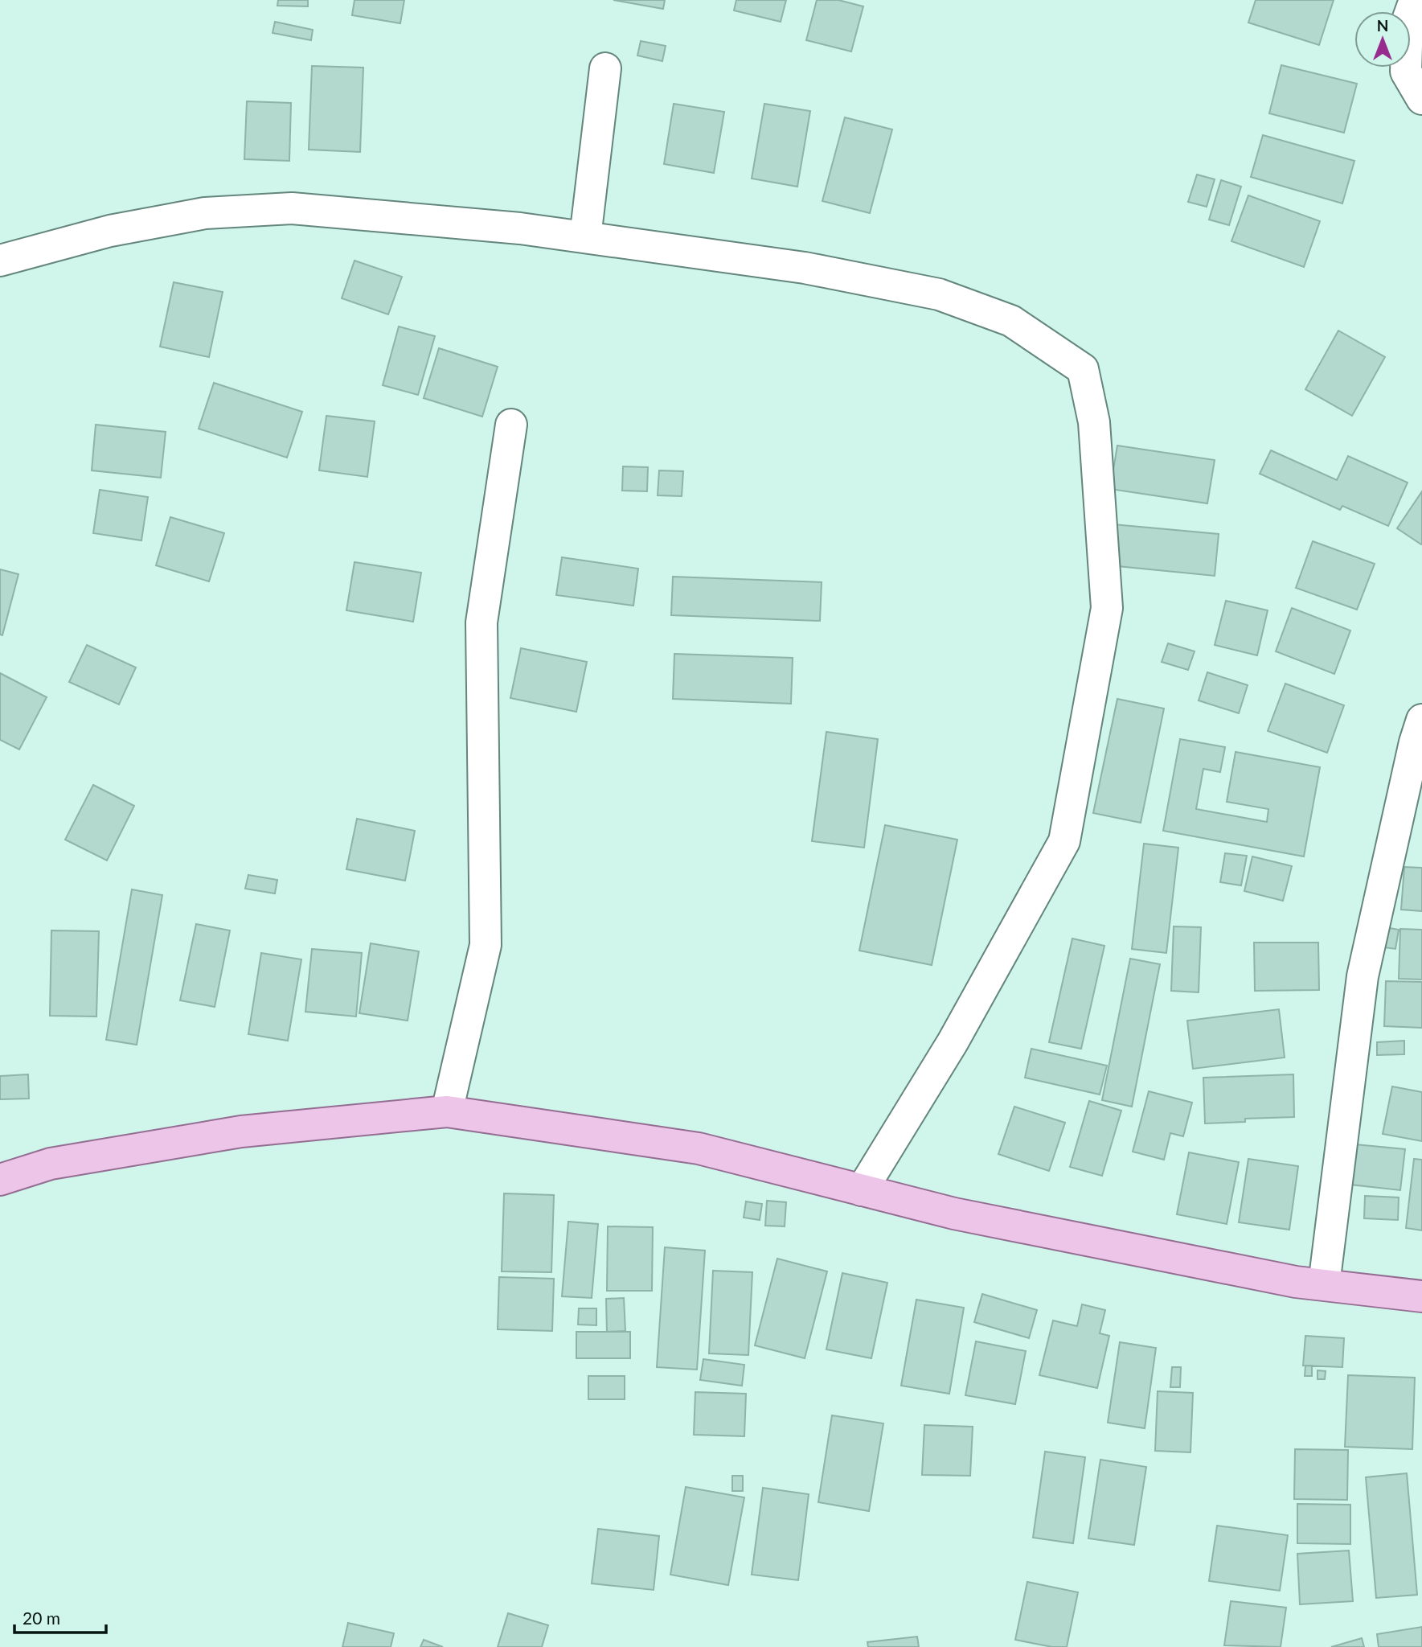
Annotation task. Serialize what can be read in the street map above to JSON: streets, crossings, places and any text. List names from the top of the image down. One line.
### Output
{"scale_bar":"20 m","north":"top"}
